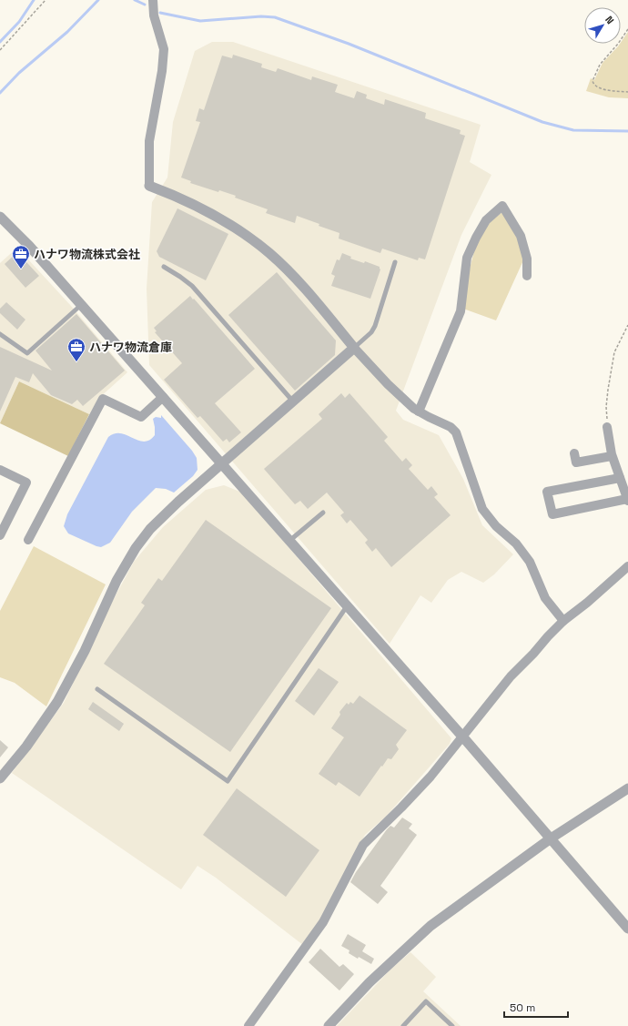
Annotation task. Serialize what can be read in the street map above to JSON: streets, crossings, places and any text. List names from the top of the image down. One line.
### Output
{"places":{"office":["ハナワ物流株式会社","ハナワ物流倉庫"]},"scale_bar":"50 m","north":"top right"}
